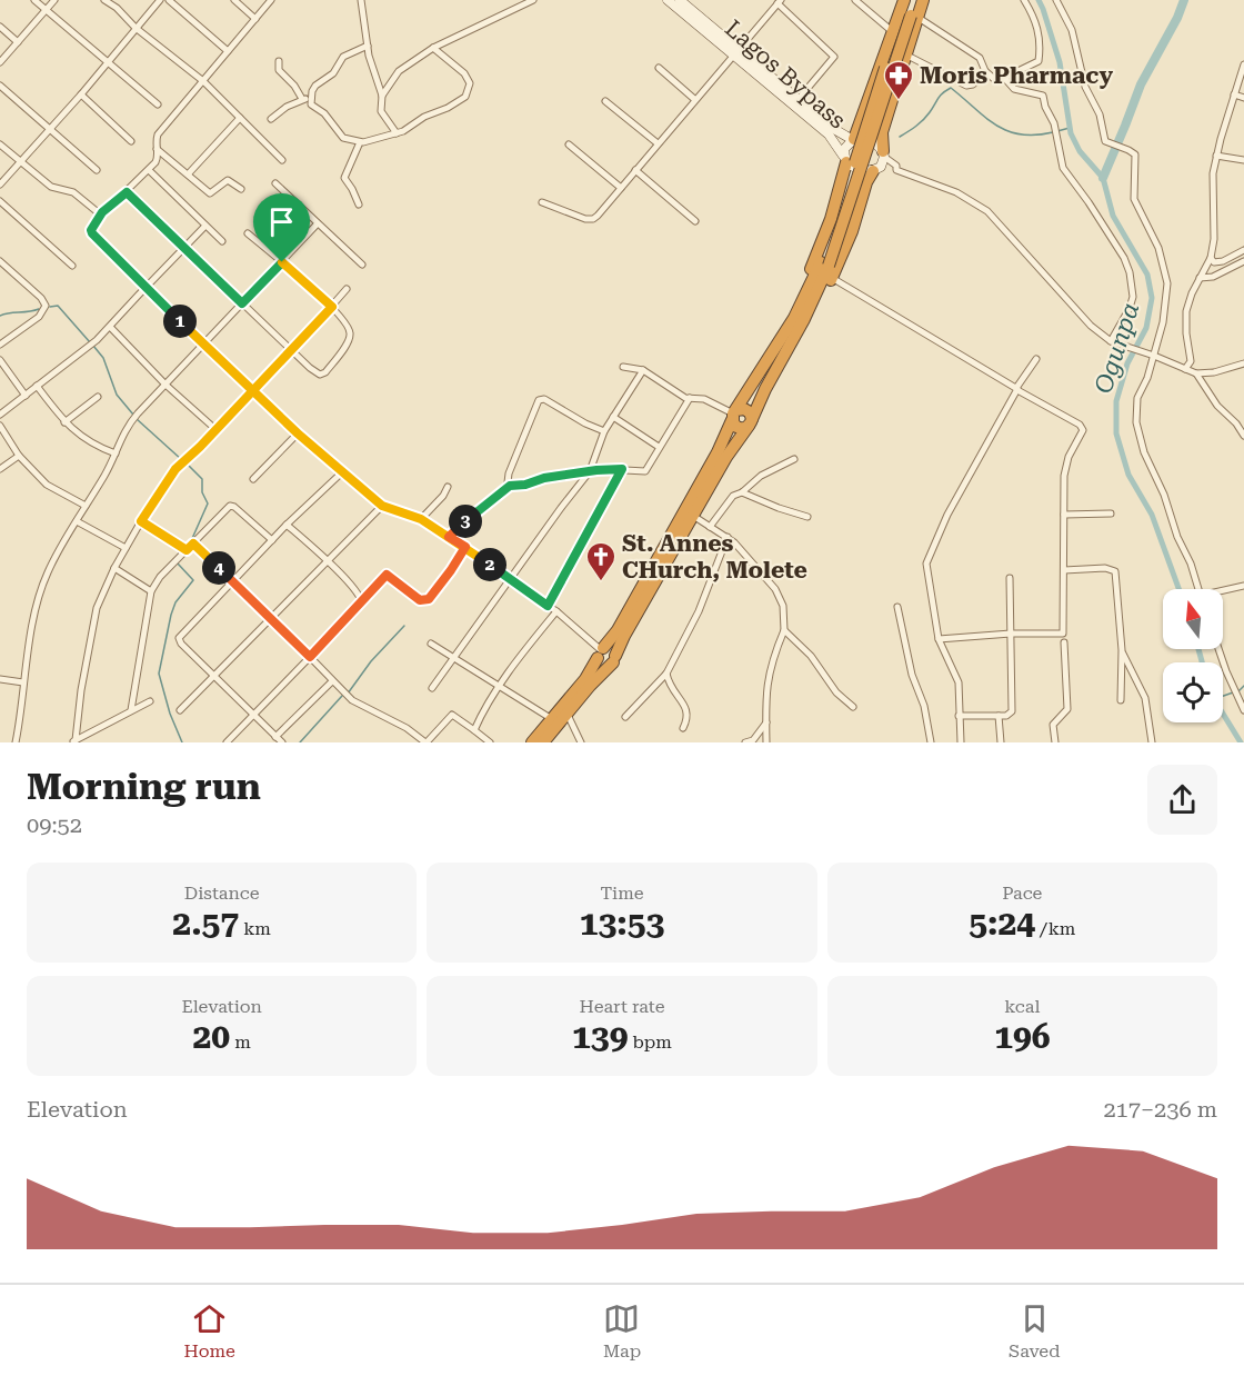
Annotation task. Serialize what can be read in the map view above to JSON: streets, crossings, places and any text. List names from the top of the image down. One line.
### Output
{"streets":{"main road":["Lagos Bypass"]},"water":["Ogunpa"],"places":{"pharmacy":["Moris Pharmacy"],"church":["St. Annes CHurch, Molete"]},"north":"top","page":{"pins":["1","3","2","4"],"heading":["Morning run","09:52"],"stats":[["Distance","2.57 km"],["Time","13:53"],["Pace","5:24 /km"],["Elevation","20 m"],["Heart rate","139 bpm"],["kcal","196"]],"chart":["Elevation","217–236 m"],"tabs":["Home","Map","Saved"]}}
